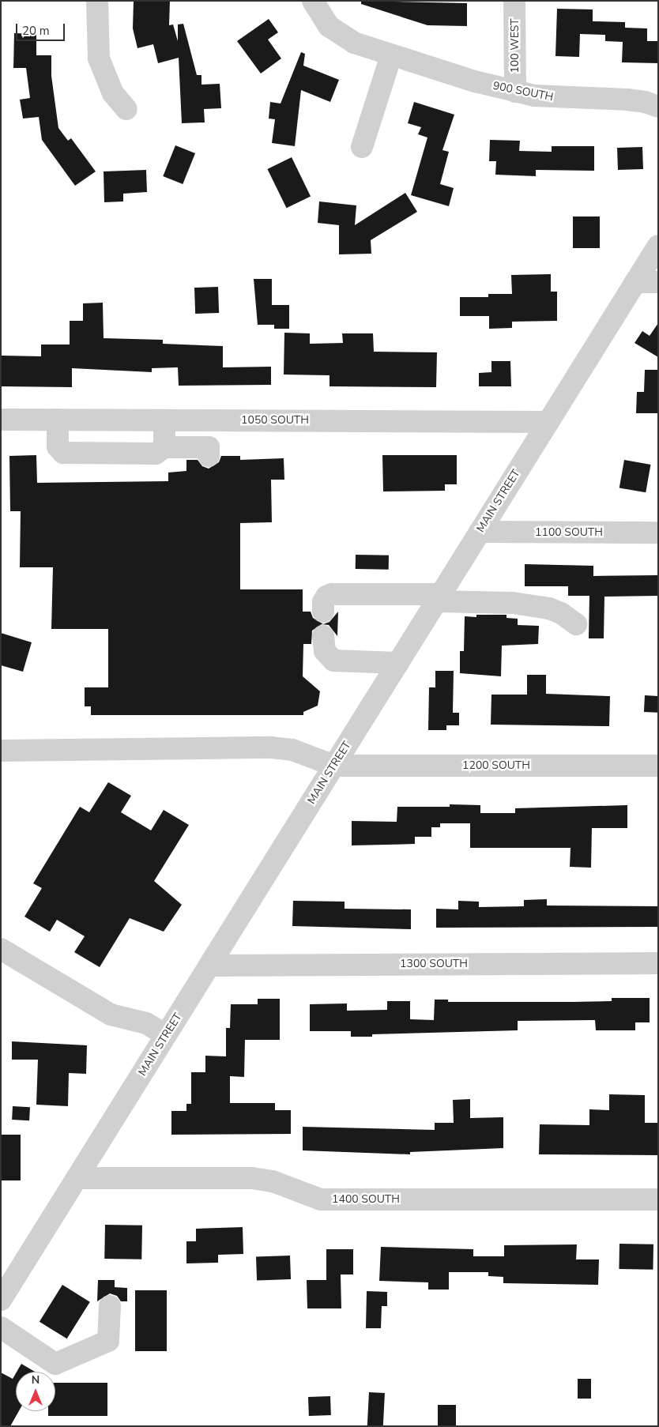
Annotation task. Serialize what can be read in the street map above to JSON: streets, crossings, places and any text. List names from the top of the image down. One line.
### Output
{"streets":{"street":["100 WEST","900 SOUTH","1050 SOUTH","MAIN STREET","1100 SOUTH","1200 SOUTH","1300 SOUTH","1400 SOUTH"]},"crossings":[["100 WEST","900 SOUTH"],["1050 SOUTH","MAIN STREET"],["MAIN STREET","1100 SOUTH"],["MAIN STREET","1200 SOUTH"],["MAIN STREET","1300 SOUTH"],["MAIN STREET","1400 SOUTH"]],"scale_bar":"20 m","north":"top"}
